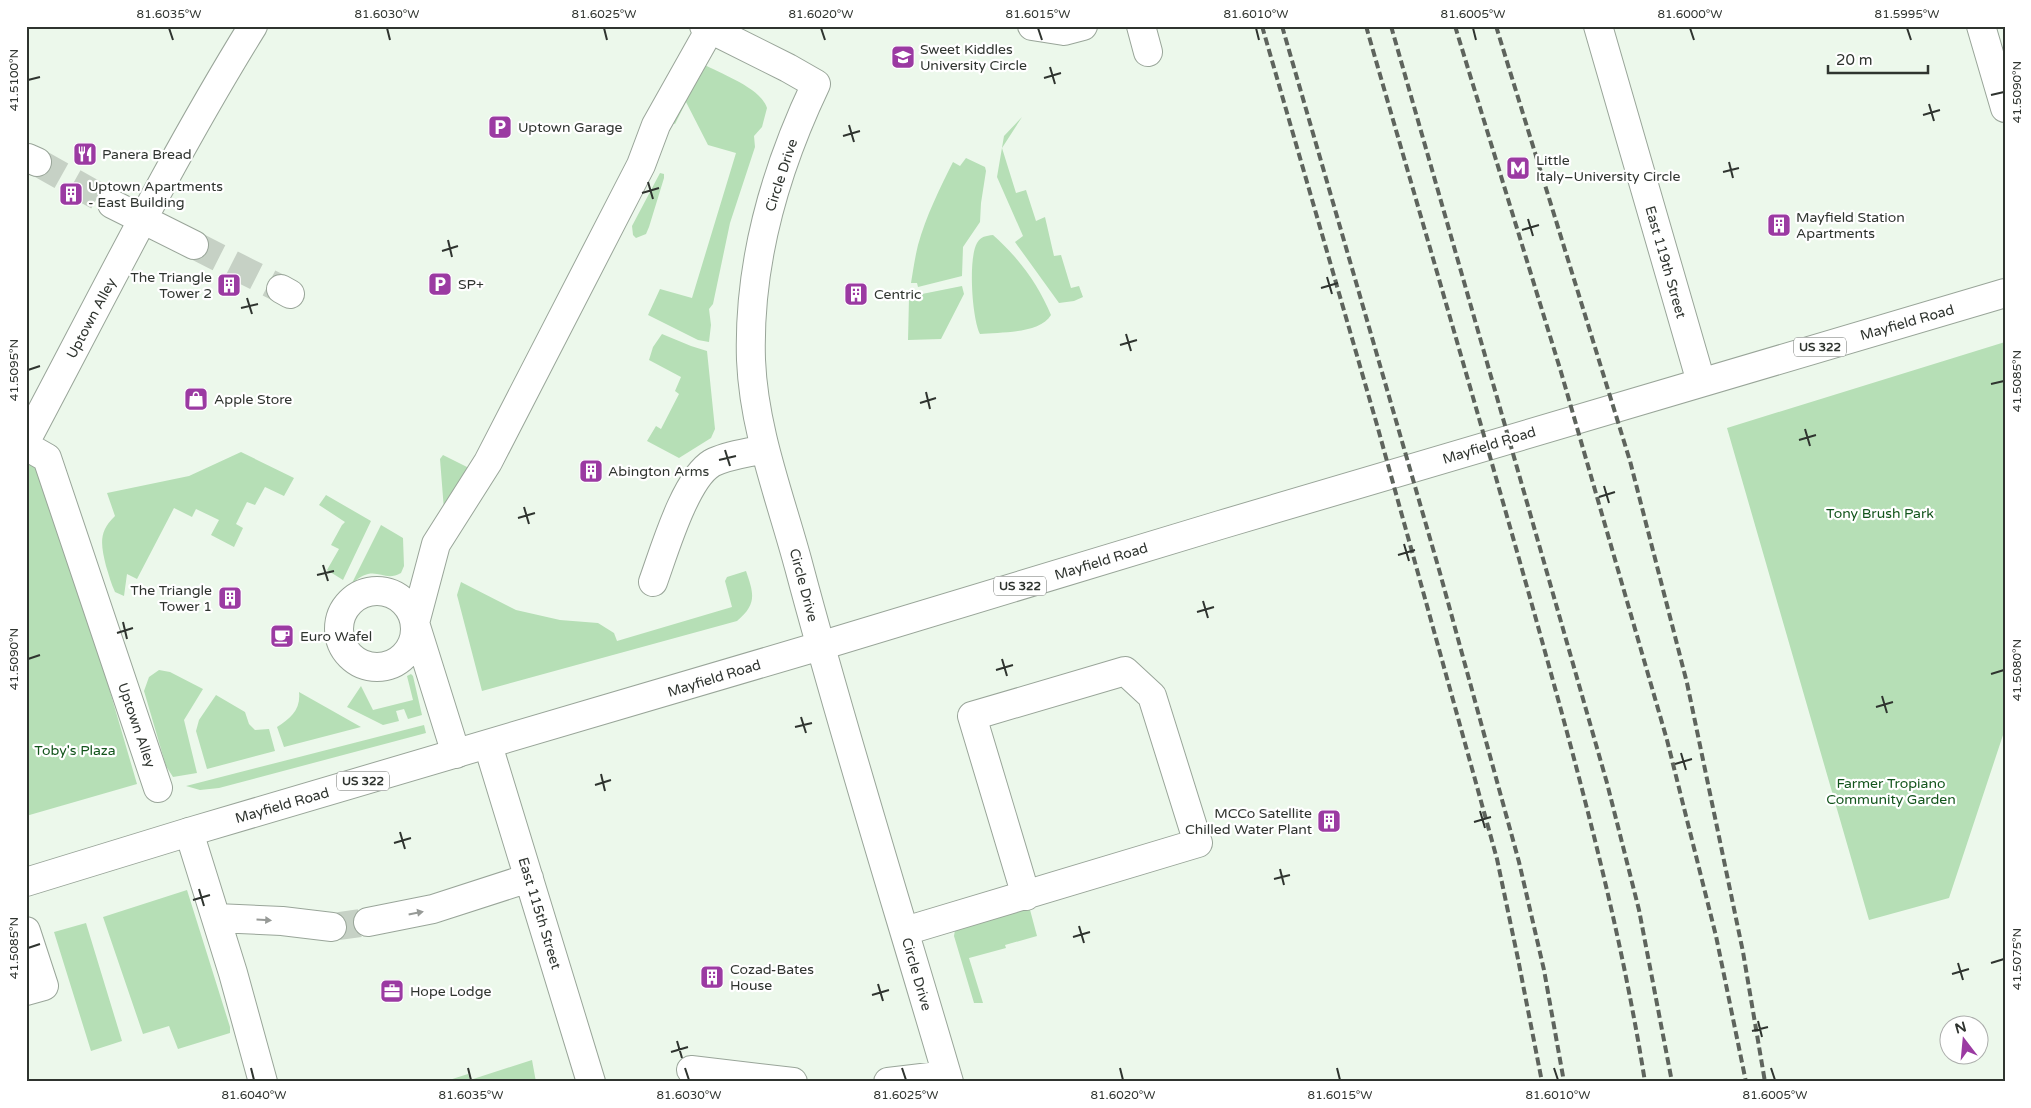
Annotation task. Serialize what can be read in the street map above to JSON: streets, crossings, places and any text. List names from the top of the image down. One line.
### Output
{"streets":{"street":["Circle Drive","East 119th Street","Uptown Alley","Mayfield Road","US 322","East 115th Street"]},"crossings":[["Circle Drive","Mayfield Road"],["East 119th Street","Mayfield Road"],["Mayfield Road","East 115th Street"]],"parks":["Tony Brush Park","Toby's Plaza","Farmer Tropiano Community Garden"],"places":{"school or university":["Sweet Kiddles University Circle"],"parking":["Uptown Garage","SP+"],"restaurant":["Panera Bread"],"metro station":["Little Italy–University Circle"],"building":["Uptown Apartments - East Building","Mayfield Station Apartments","The Triangle Tower 2","Centric","Abington Arms","The Triangle Tower 1","MCCo Satellite Chilled Water Plant","Cozad-Bates House"],"shop":["Apple Store"],"cafe":["Euro Wafel"],"office":["Hope Lodge"]},"scale_bar":"20 m","north":"top","coordinates":["81.6035°W","81.6030°W","81.6025°W","81.6020°W","81.6015°W","81.6010°W","81.6005°W","81.6000°W","81.5995°W","41.5100°N","41.5090°N","41.5095°N","41.5085°N","41.5080°N","41.5075°N","81.6040°W"]}
